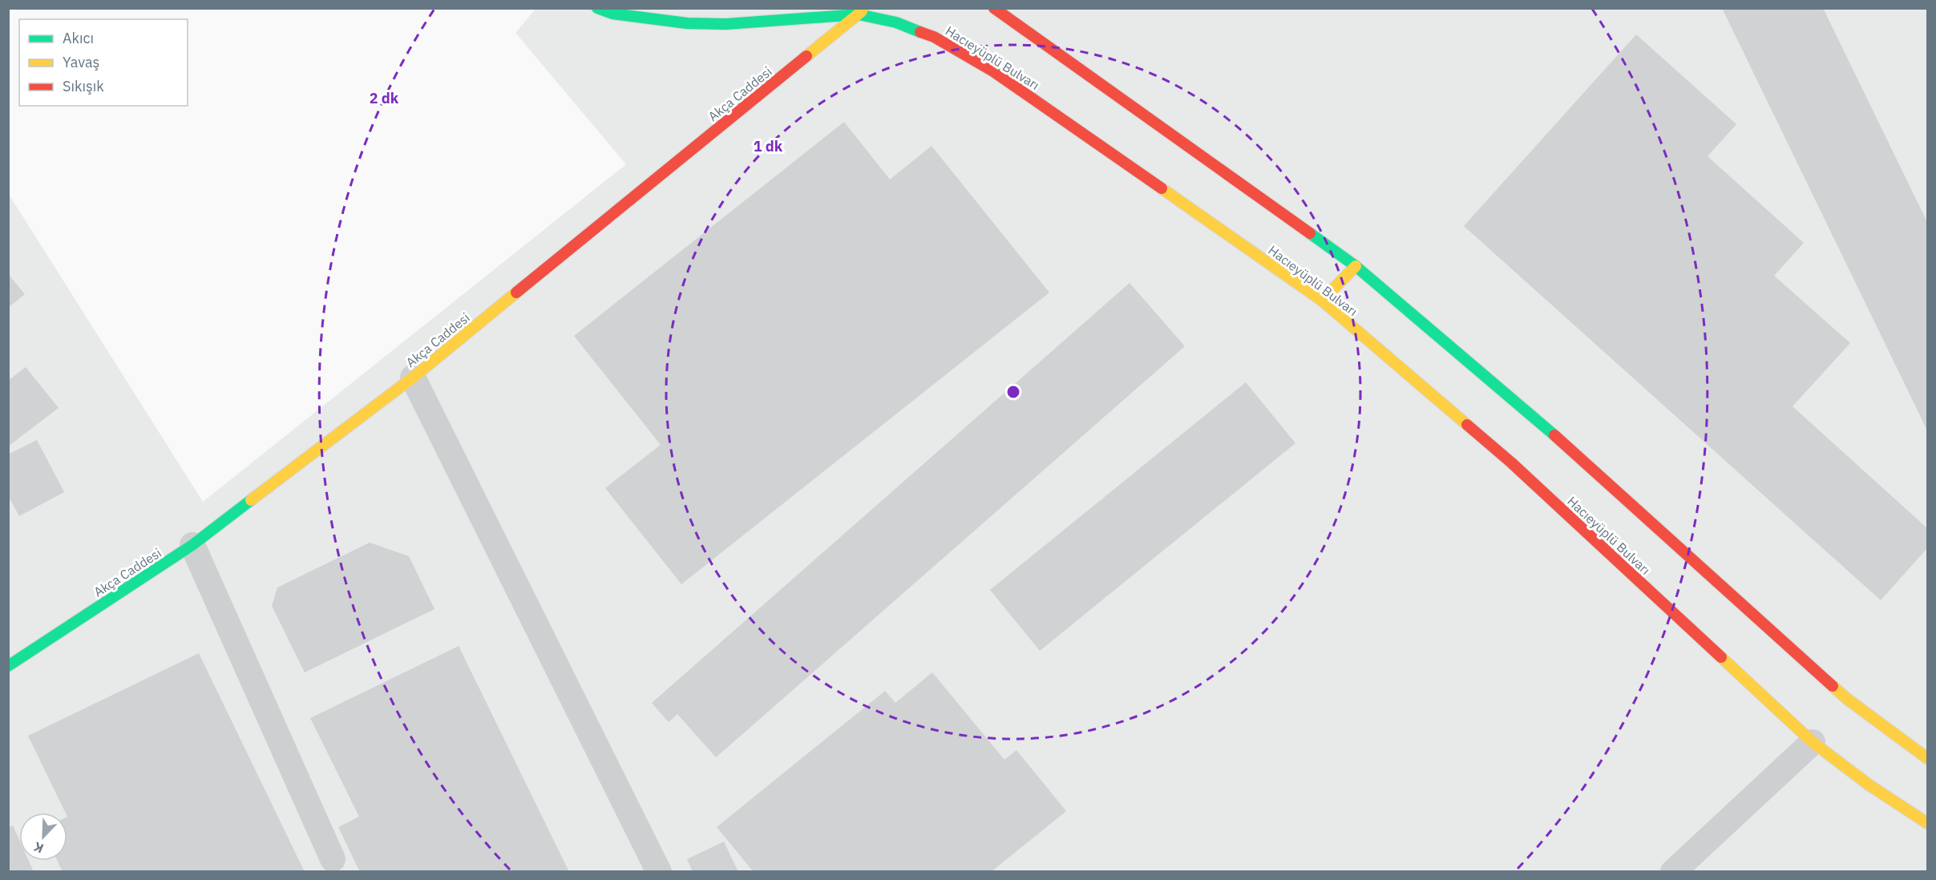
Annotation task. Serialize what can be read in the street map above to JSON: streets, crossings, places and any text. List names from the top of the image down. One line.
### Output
{"streets":{"street":["Hacıeyüplü Bulvarı","Akça Caddesi"]},"crossings":[["Hacıeyüplü Bulvarı","Akça Caddesi"]],"legend":["Akıcı","Yavaş","Sıkışık"],"north":"bottom left","rings":["2 dk","1 dk"]}
